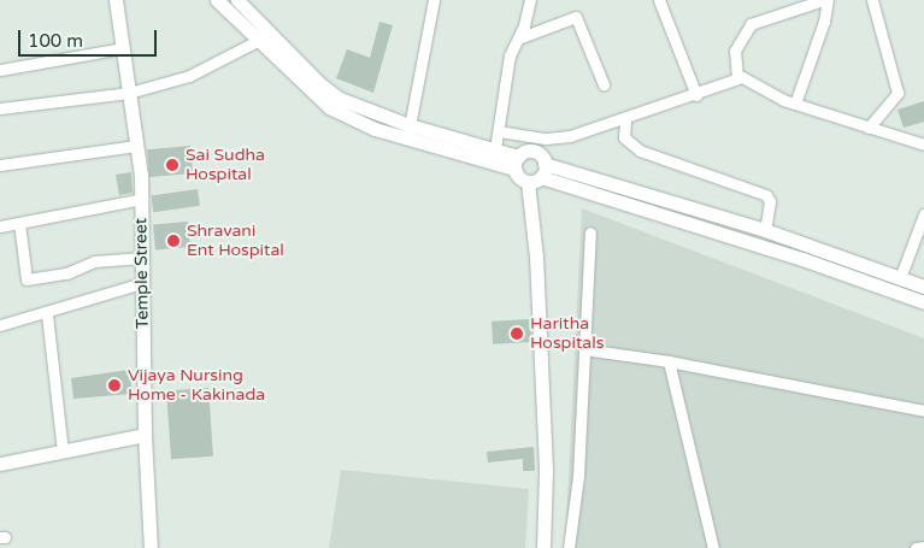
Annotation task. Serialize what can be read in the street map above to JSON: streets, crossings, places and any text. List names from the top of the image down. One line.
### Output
{"streets":{"street":["Temple Street"]},"places":["Sai Sudha Hospital","Shravani Ent Hospital","Haritha Hospitals","Vijaya Nursing Home - Kakinada"],"scale_bar":"100 m"}
